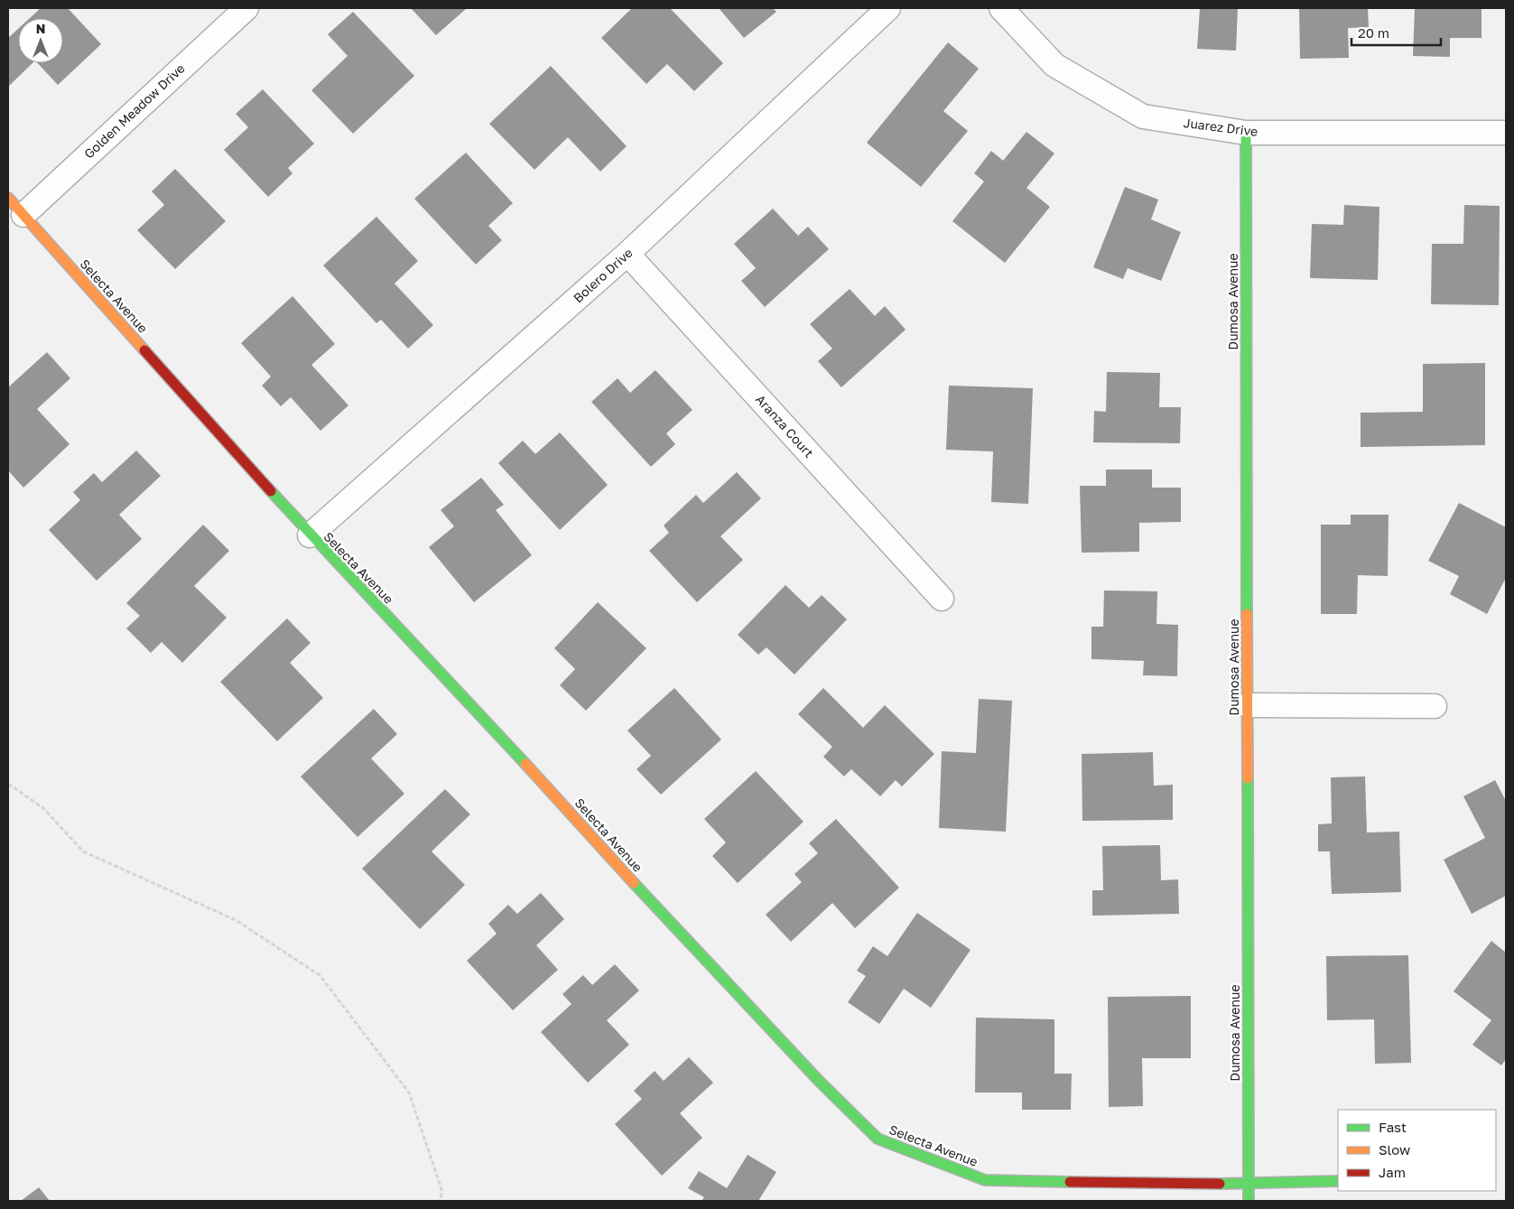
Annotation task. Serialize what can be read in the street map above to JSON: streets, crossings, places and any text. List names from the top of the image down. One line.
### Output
{"streets":{"street":["Golden Meadow Drive","Juarez Drive","Bolero Drive","Selecta Avenue","Dumosa Avenue","Aranza Court"]},"crossings":[["Golden Meadow Drive","Selecta Avenue"],["Juarez Drive","Dumosa Avenue"],["Bolero Drive","Selecta Avenue"],["Bolero Drive","Aranza Court"],["Selecta Avenue","Dumosa Avenue"]],"legend":["Fast","Slow","Jam"],"scale_bar":"20 m","north":"top"}
